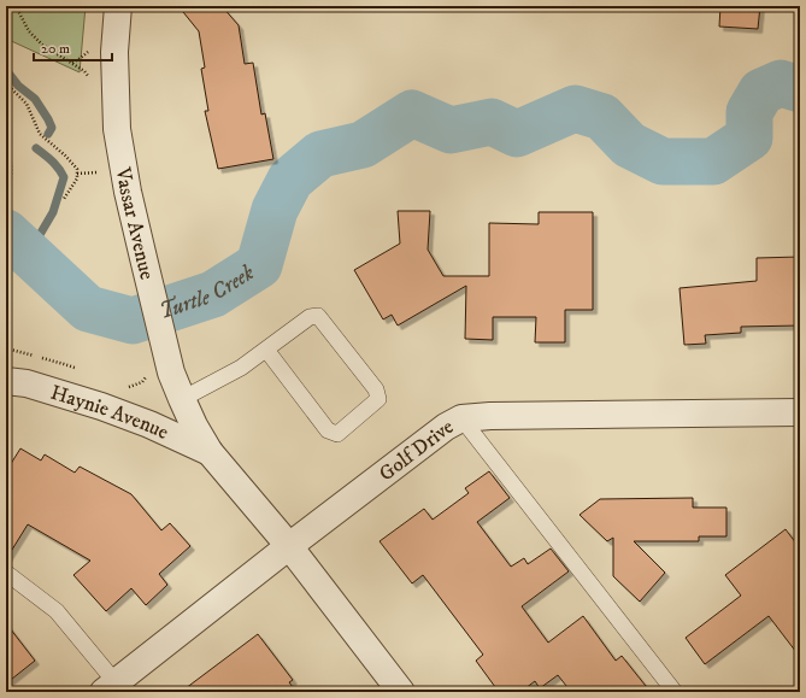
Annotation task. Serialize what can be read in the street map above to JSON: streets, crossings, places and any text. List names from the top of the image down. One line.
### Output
{"streets":{"street":["Vassar Avenue","Haynie Avenue","Golf Drive"]},"crossings":[["Vassar Avenue","Haynie Avenue"],["Vassar Avenue","Golf Drive"]],"water":["Turtle Creek"],"scale_bar":"20 m"}
